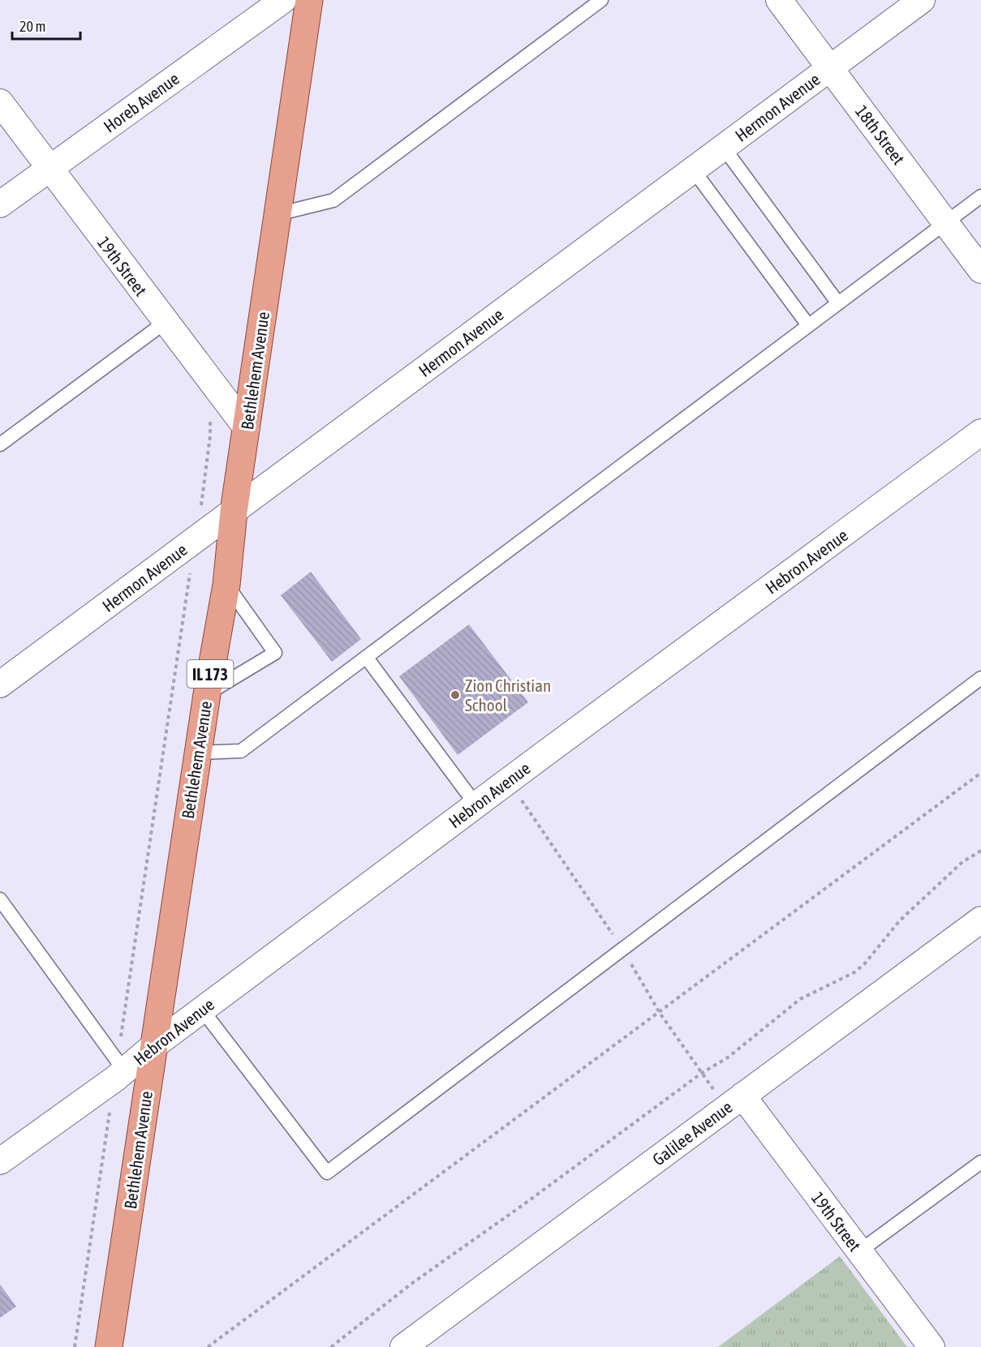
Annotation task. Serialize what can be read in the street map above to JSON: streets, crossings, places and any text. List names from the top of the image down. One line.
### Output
{"streets":{"main road":["Bethlehem Avenue","IL 173"],"street":["Horeb Avenue","Hermon Avenue","18th Street","19th Street","Hebron Avenue","Galilee Avenue"]},"crossings":[["Horeb Avenue","19th Street"],["Hermon Avenue","18th Street"],["Hermon Avenue","Bethlehem Avenue"],["19th Street","Bethlehem Avenue"],["19th Street","Galilee Avenue"],["Bethlehem Avenue","Hebron Avenue"]],"places":["Zion Christian School"],"scale_bar":"20 m"}
